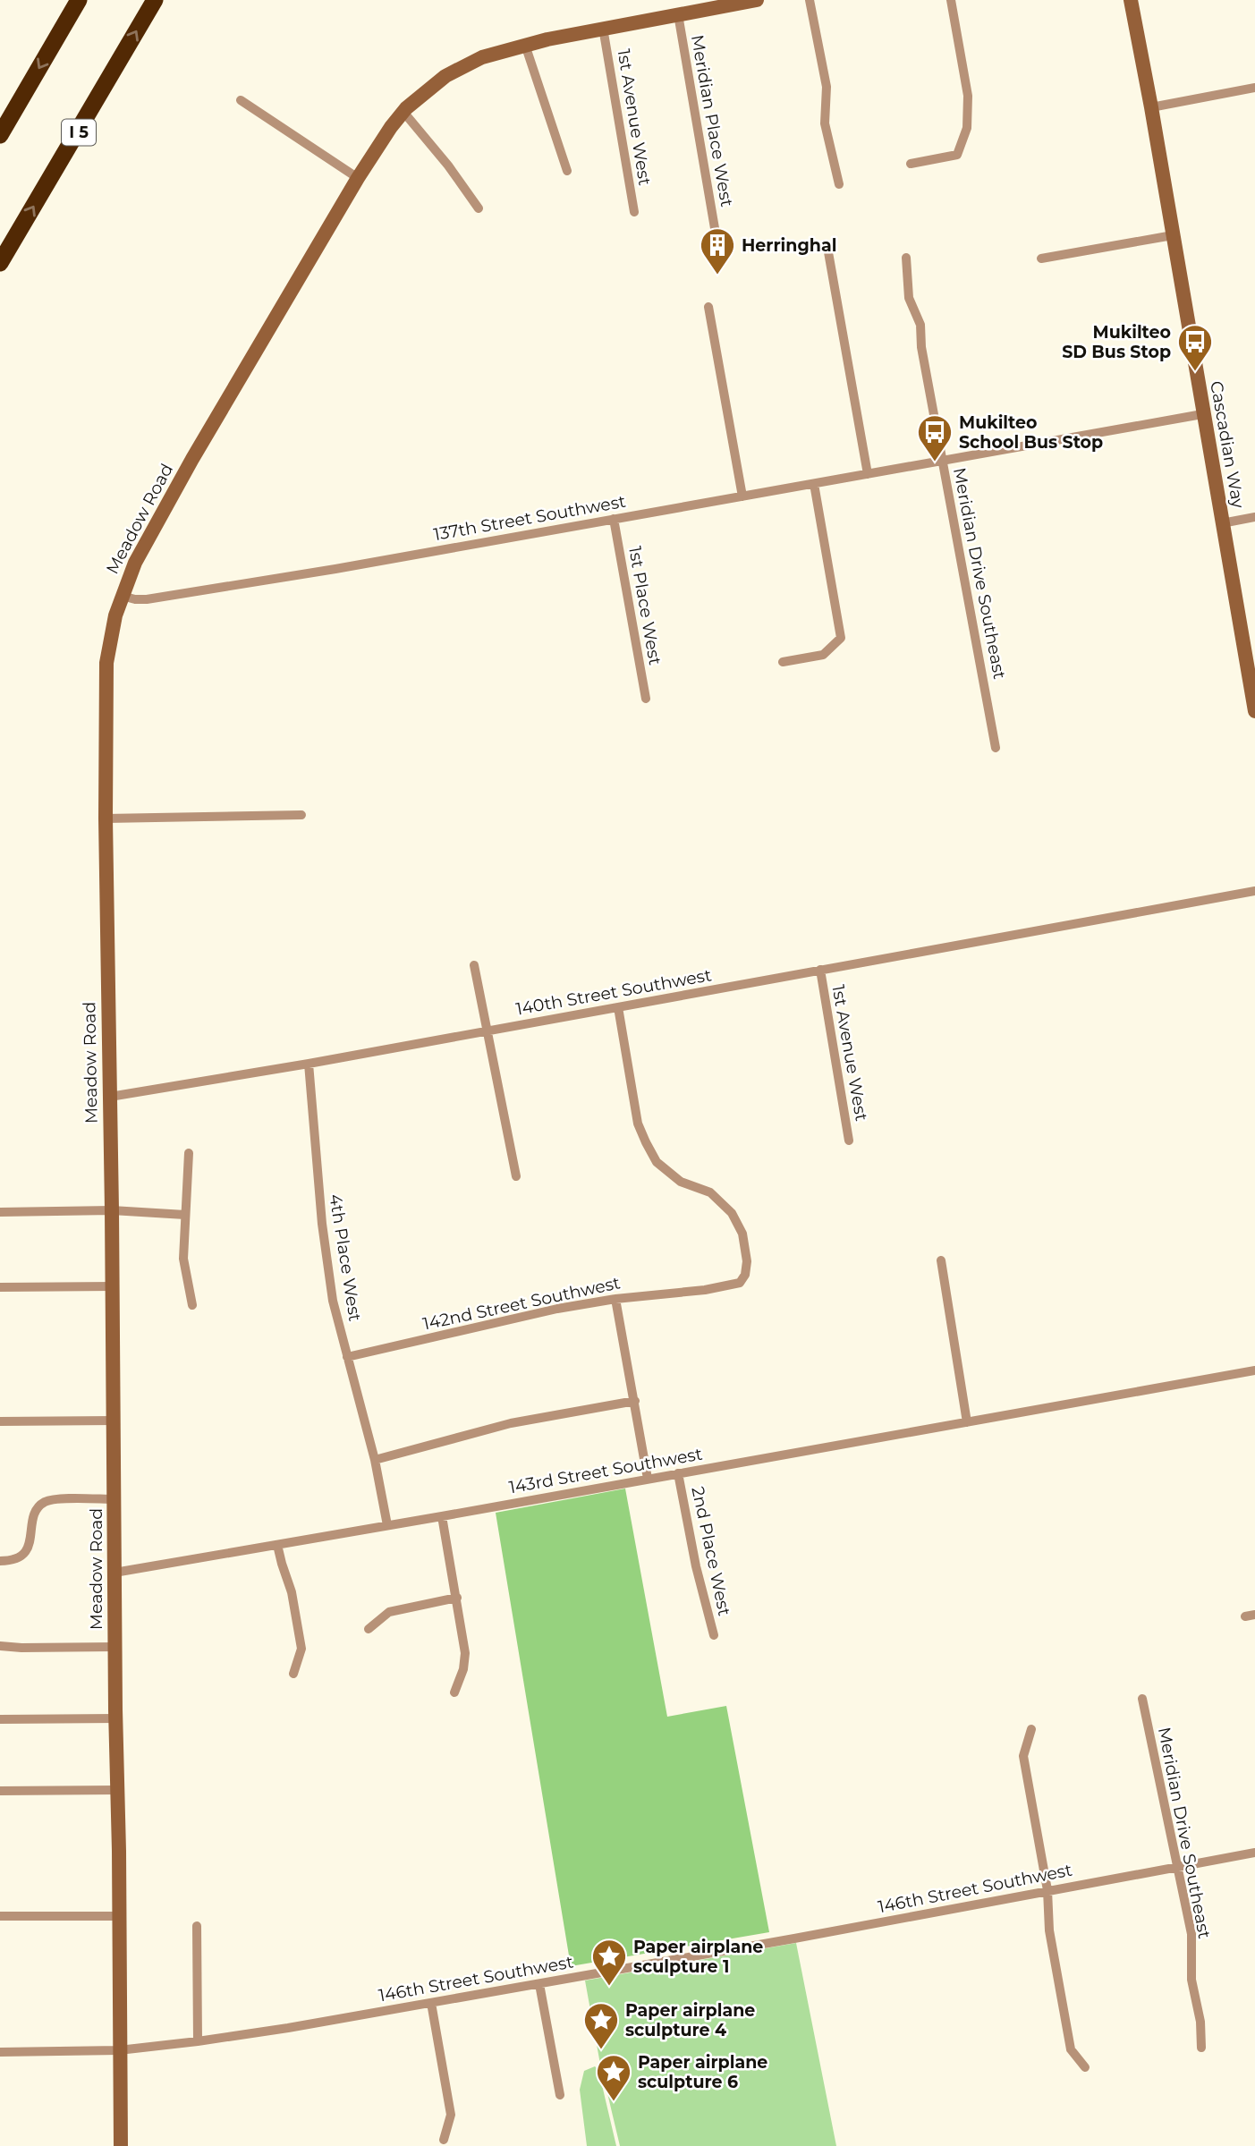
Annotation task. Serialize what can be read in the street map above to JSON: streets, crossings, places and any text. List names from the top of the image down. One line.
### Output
{"streets":{"highway":["I 5"],"street":["1st Avenue West","Meridian Place West","Cascadian Way","137th Street Southwest","Meadow Road","Meridian Drive Southeast","1st Place West","140th Street Southwest","4th Place West","142nd Street Southwest","143rd Street Southwest","2nd Place West","146th Street Southwest"]},"crossings":[["1st Avenue West","Meadow Road"],["1st Avenue West","140th Street Southwest"],["Meridian Place West","Meadow Road"],["Cascadian Way","137th Street Southwest"],["137th Street Southwest","Meadow Road"],["137th Street Southwest","Meridian Drive Southeast"],["137th Street Southwest","1st Place West"],["Meadow Road","140th Street Southwest"],["Meadow Road","143rd Street Southwest"],["Meadow Road","146th Street Southwest"],["Meridian Drive Southeast","146th Street Southwest"],["140th Street Southwest","4th Place West"],["140th Street Southwest","142nd Street Southwest"],["4th Place West","142nd Street Southwest"],["4th Place West","143rd Street Southwest"],["143rd Street Southwest","2nd Place West"]],"places":{"building":["Herringhal"],"bus stop":["Mukilteo SD Bus Stop","Mukilteo School Bus Stop"],"place":["Paper airplane sculpture 1","Paper airplane sculpture 4","Paper airplane sculpture 6"]}}
